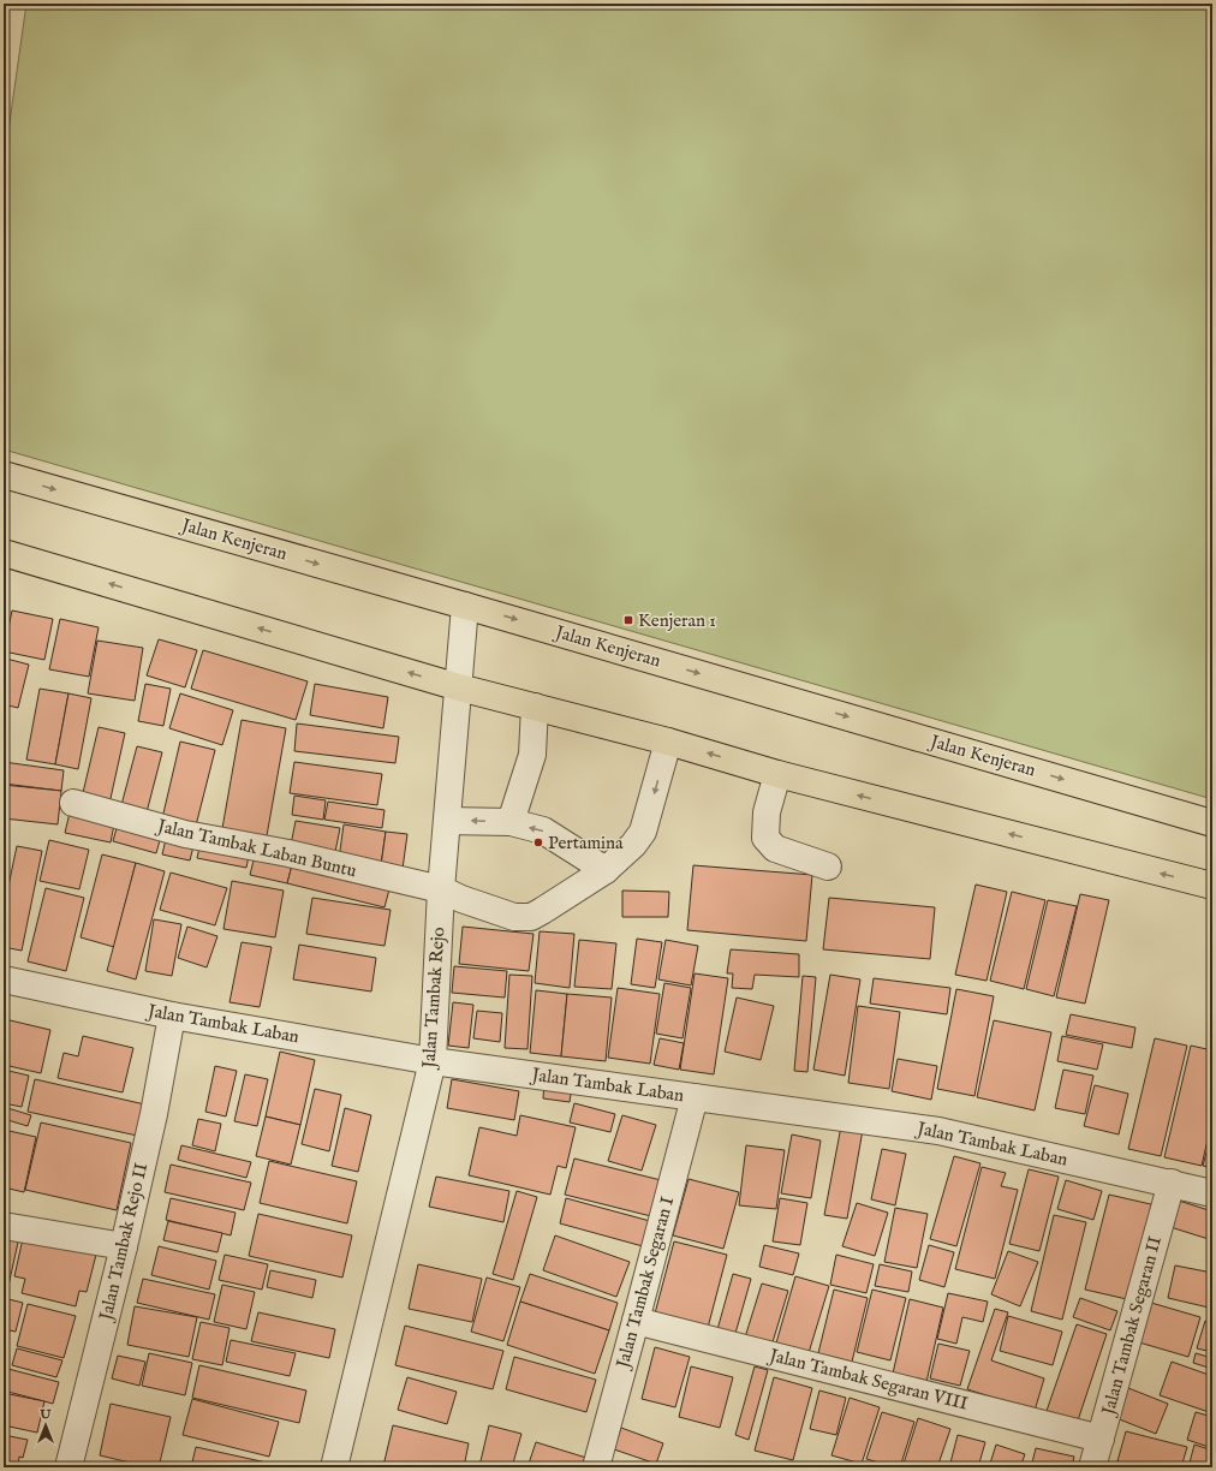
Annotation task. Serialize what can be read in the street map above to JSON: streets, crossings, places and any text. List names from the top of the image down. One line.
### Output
{"streets":{"highway":["Jalan Kenjeran"],"street":["Jalan Tambak Laban Buntu","Jalan Tambak Rejo","Jalan Tambak Laban","Jalan Tambak Rejo II","Jalan Tambak Segaran I","Jalan Tambak Segaran II","Jalan Tambak Segaran VIII"]},"crossings":[["Jalan Kenjeran","Jalan Tambak Rejo"],["Jalan Tambak Laban Buntu","Jalan Tambak Rejo"],["Jalan Tambak Rejo","Jalan Tambak Laban"],["Jalan Tambak Laban","Jalan Tambak Rejo II"],["Jalan Tambak Laban","Jalan Tambak Segaran I"],["Jalan Tambak Laban","Jalan Tambak Segaran II"],["Jalan Tambak Segaran I","Jalan Tambak Segaran VIII"],["Jalan Tambak Segaran II","Jalan Tambak Segaran VIII"]],"places":{"transit":["Kenjeran 1"],"other":["Pertamina"]},"north":"top"}
